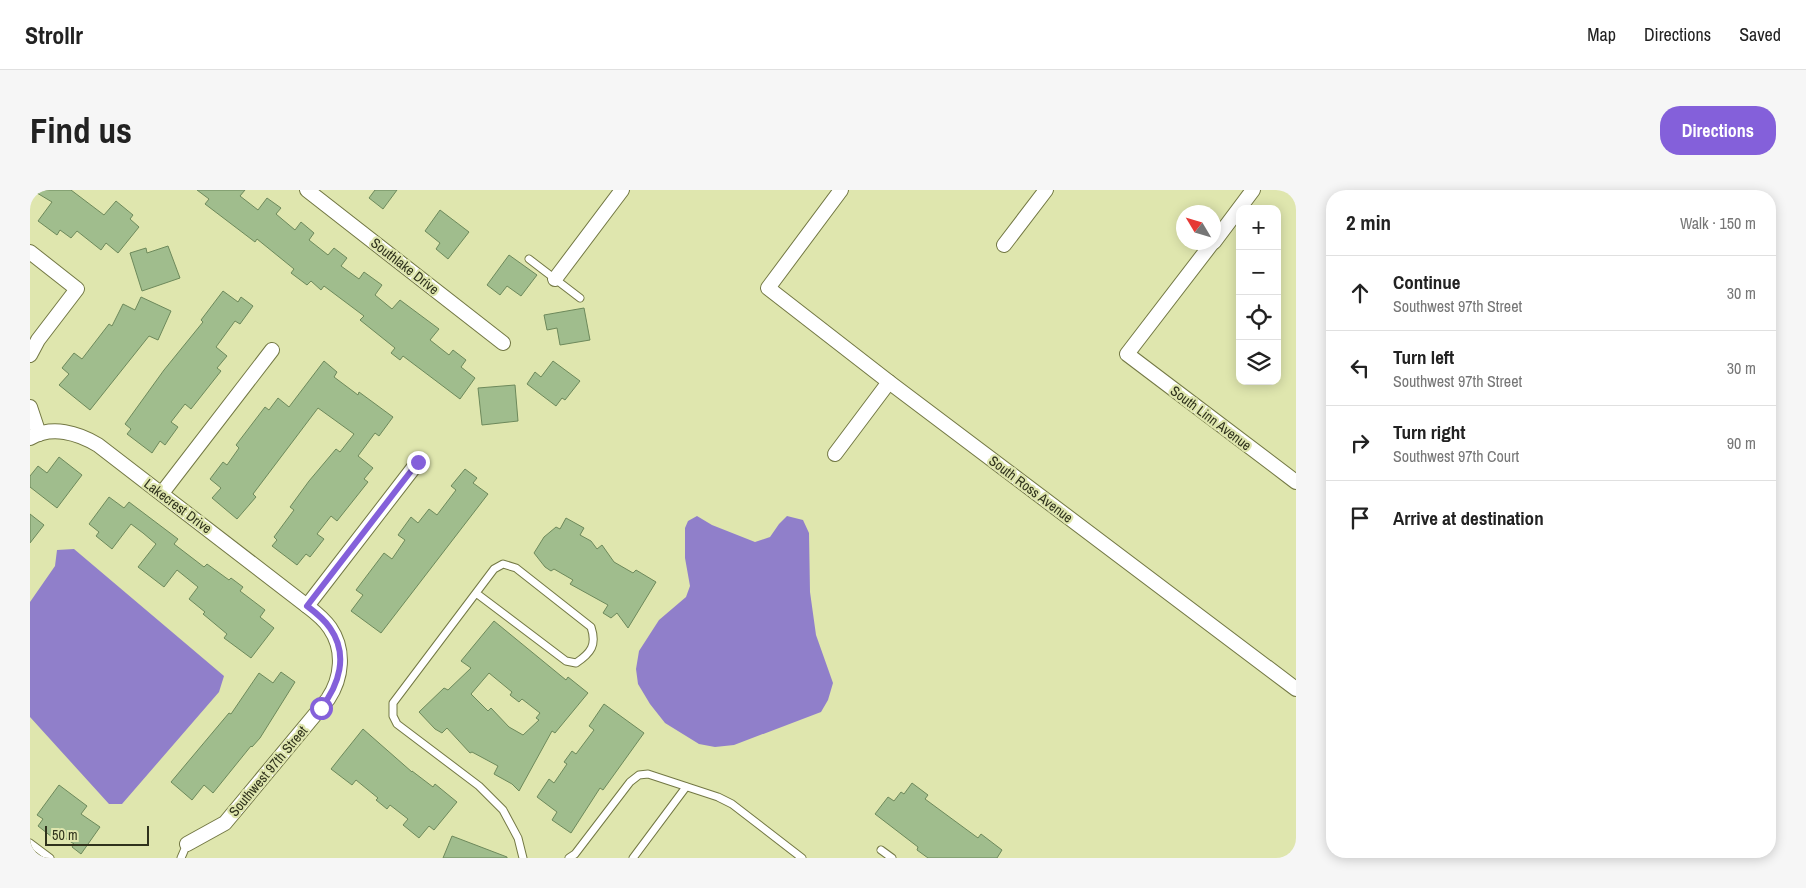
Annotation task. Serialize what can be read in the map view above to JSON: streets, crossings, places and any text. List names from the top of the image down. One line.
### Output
{"streets":{"street":["Southlake Drive","South Linn Avenue","South Ross Avenue","Lakecrest Drive","Southwest 97th Street"]},"crossings":[["Lakecrest Drive","Southwest 97th Street"]],"scale_bar":"50 m","north":"top left","page":{"header":"Strollr","nav":["Map","Directions","Saved"],"buttons":"Directions","title":"Find us","heading":["2 min","Walk · 150 m"],"map_buttons":["+","−"],"list":[["Continue","Southwest 97th Street","30 m"],["Turn left","Southwest 97th Street","30 m"],["Turn right","Southwest 97th Court","90 m"],"Arrive at destination"],"scale":"50 m"}}
